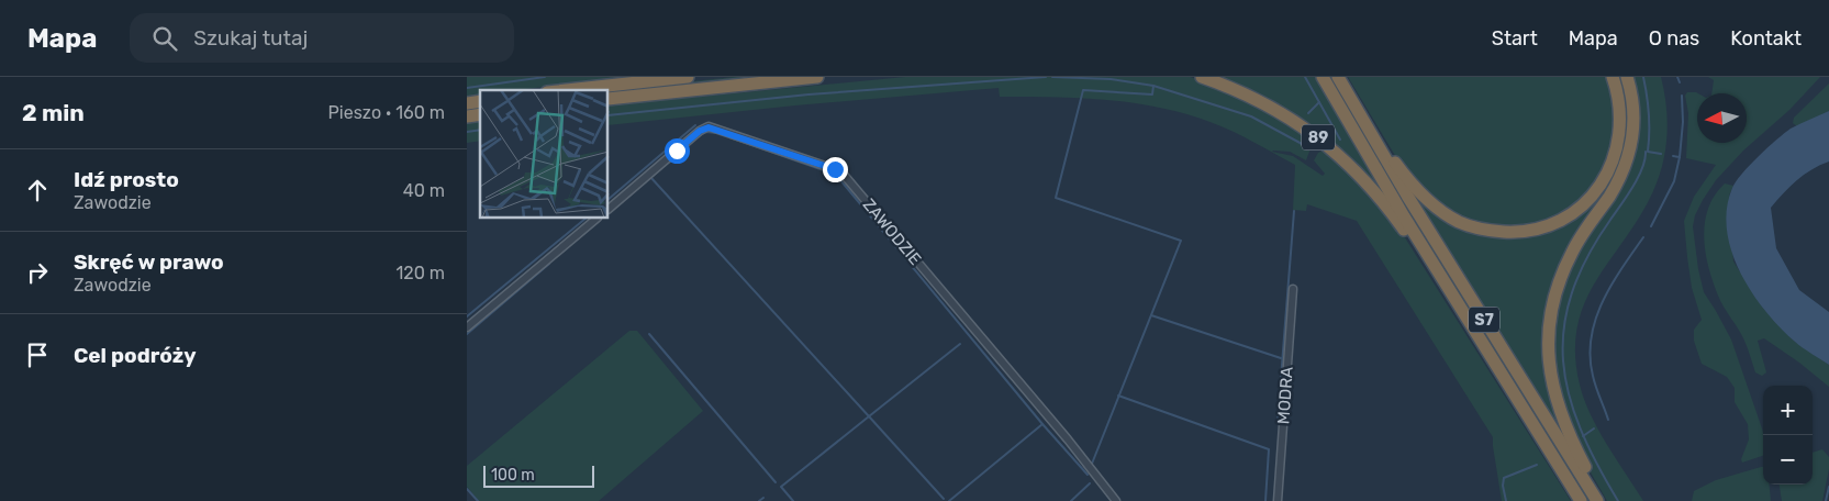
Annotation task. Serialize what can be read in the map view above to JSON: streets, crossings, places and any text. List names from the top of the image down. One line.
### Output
{"streets":{"highway":["89","S7"],"street":["ZAWODZIE","MODRA"]},"crossings":[["89","S7"]],"scale_bar":"100 m","north":"left","page":{"header":"Mapa","search":"Szukaj tutaj","nav":["Start","Mapa","O nas","Kontakt"],"heading":["2 min","Pieszo · 160 m"],"list":[["Idź prosto","Zawodzie","40 m"],["Skręć w prawo","Zawodzie","120 m"],"Cel podróży"],"map_buttons":["+","−"],"scale":"100 m"}}
